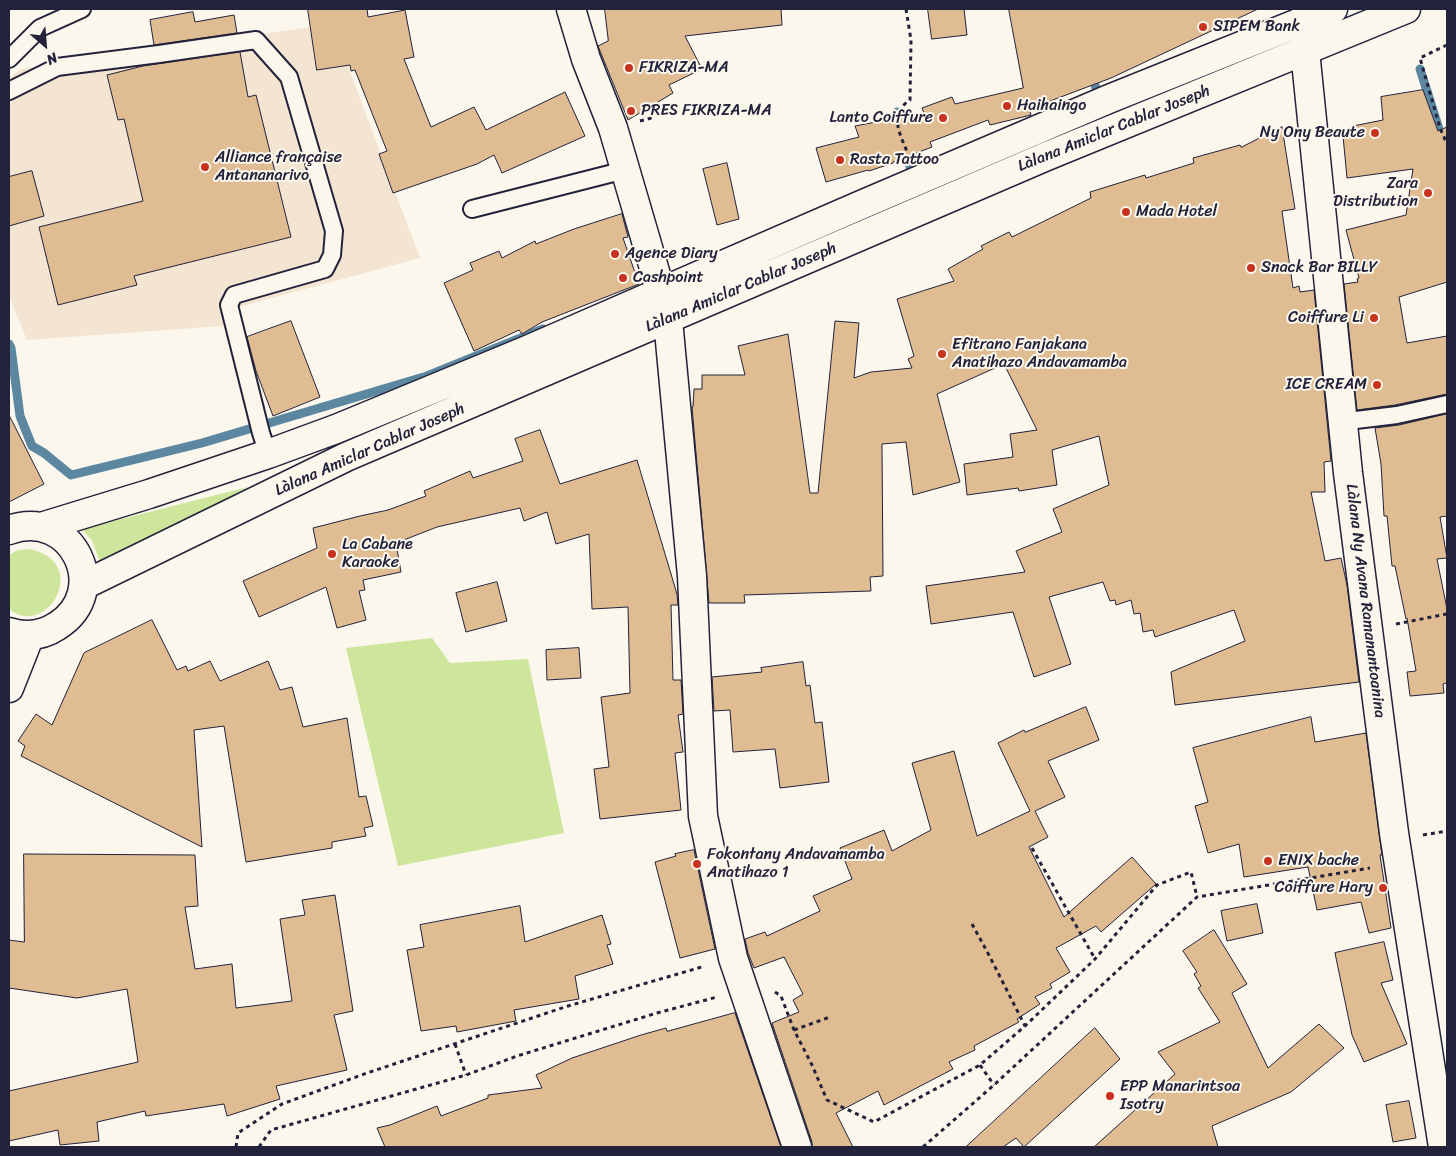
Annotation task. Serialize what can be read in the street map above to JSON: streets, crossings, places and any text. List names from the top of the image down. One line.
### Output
{"streets":{"main road":["Làlana Amiclar Cablar Joseph","Làlana Ny Avana Ramanantoanina"]},"crossings":[["Làlana Amiclar Cablar Joseph","Làlana Ny Avana Ramanantoanina"]],"places":["SIPEM Bank","FIKRIZA-MA","Haihaingo","PRES FIKRIZA-MA","Lanto Coiffure","Ny Ony Beaute","Rasta Tattoo","Alliance française Antananarivo","Zara Distribution","Mada Hotel","Agence Diary","Snack Bar BILLY","Cashpoint","Coiffure Li","Efitrano Fanjakana Anatihazo Andavamamba","ICE CREAM","La Cabane Karaoke","ENIX bache","Fokontany Andavamamba Anatihazo 1","Coiffure Hary","EPP Manarintsoa Isotry"],"north":"bottom right"}
